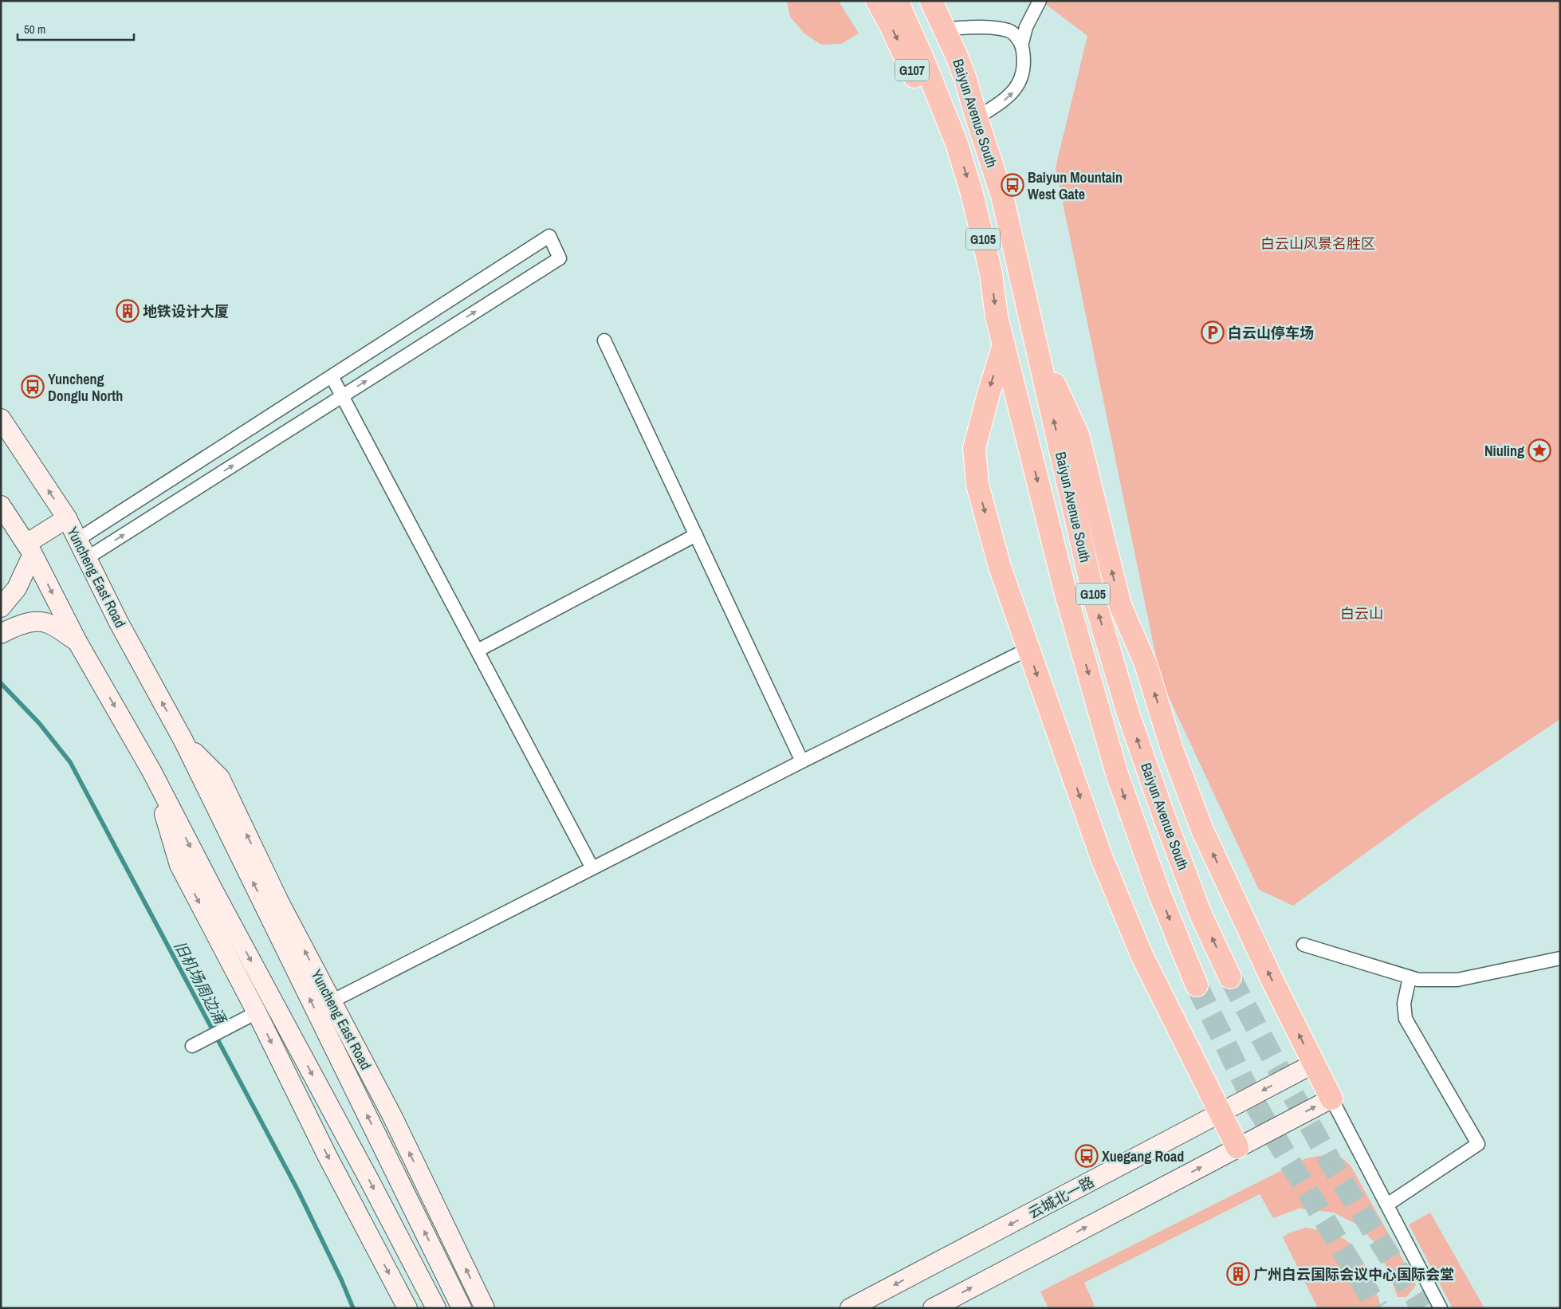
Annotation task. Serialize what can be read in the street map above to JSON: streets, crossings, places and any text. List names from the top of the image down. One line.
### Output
{"streets":{"highway":["G107","Baiyun Avenue South","G105"],"street":["Yuncheng East Road","云城北一路"]},"water":["旧机场周边涌"],"parks":["白云山风景名胜区","白云山"],"places":{"bus stop":["Baiyun Mountain West Gate","Yuncheng Donglu North","Xuegang Road"],"building":["地铁设计大厦","广州白云国际会议中心国际会堂"],"parking":["白云山停车场"],"place":["Niuling"]},"scale_bar":"50 m"}
